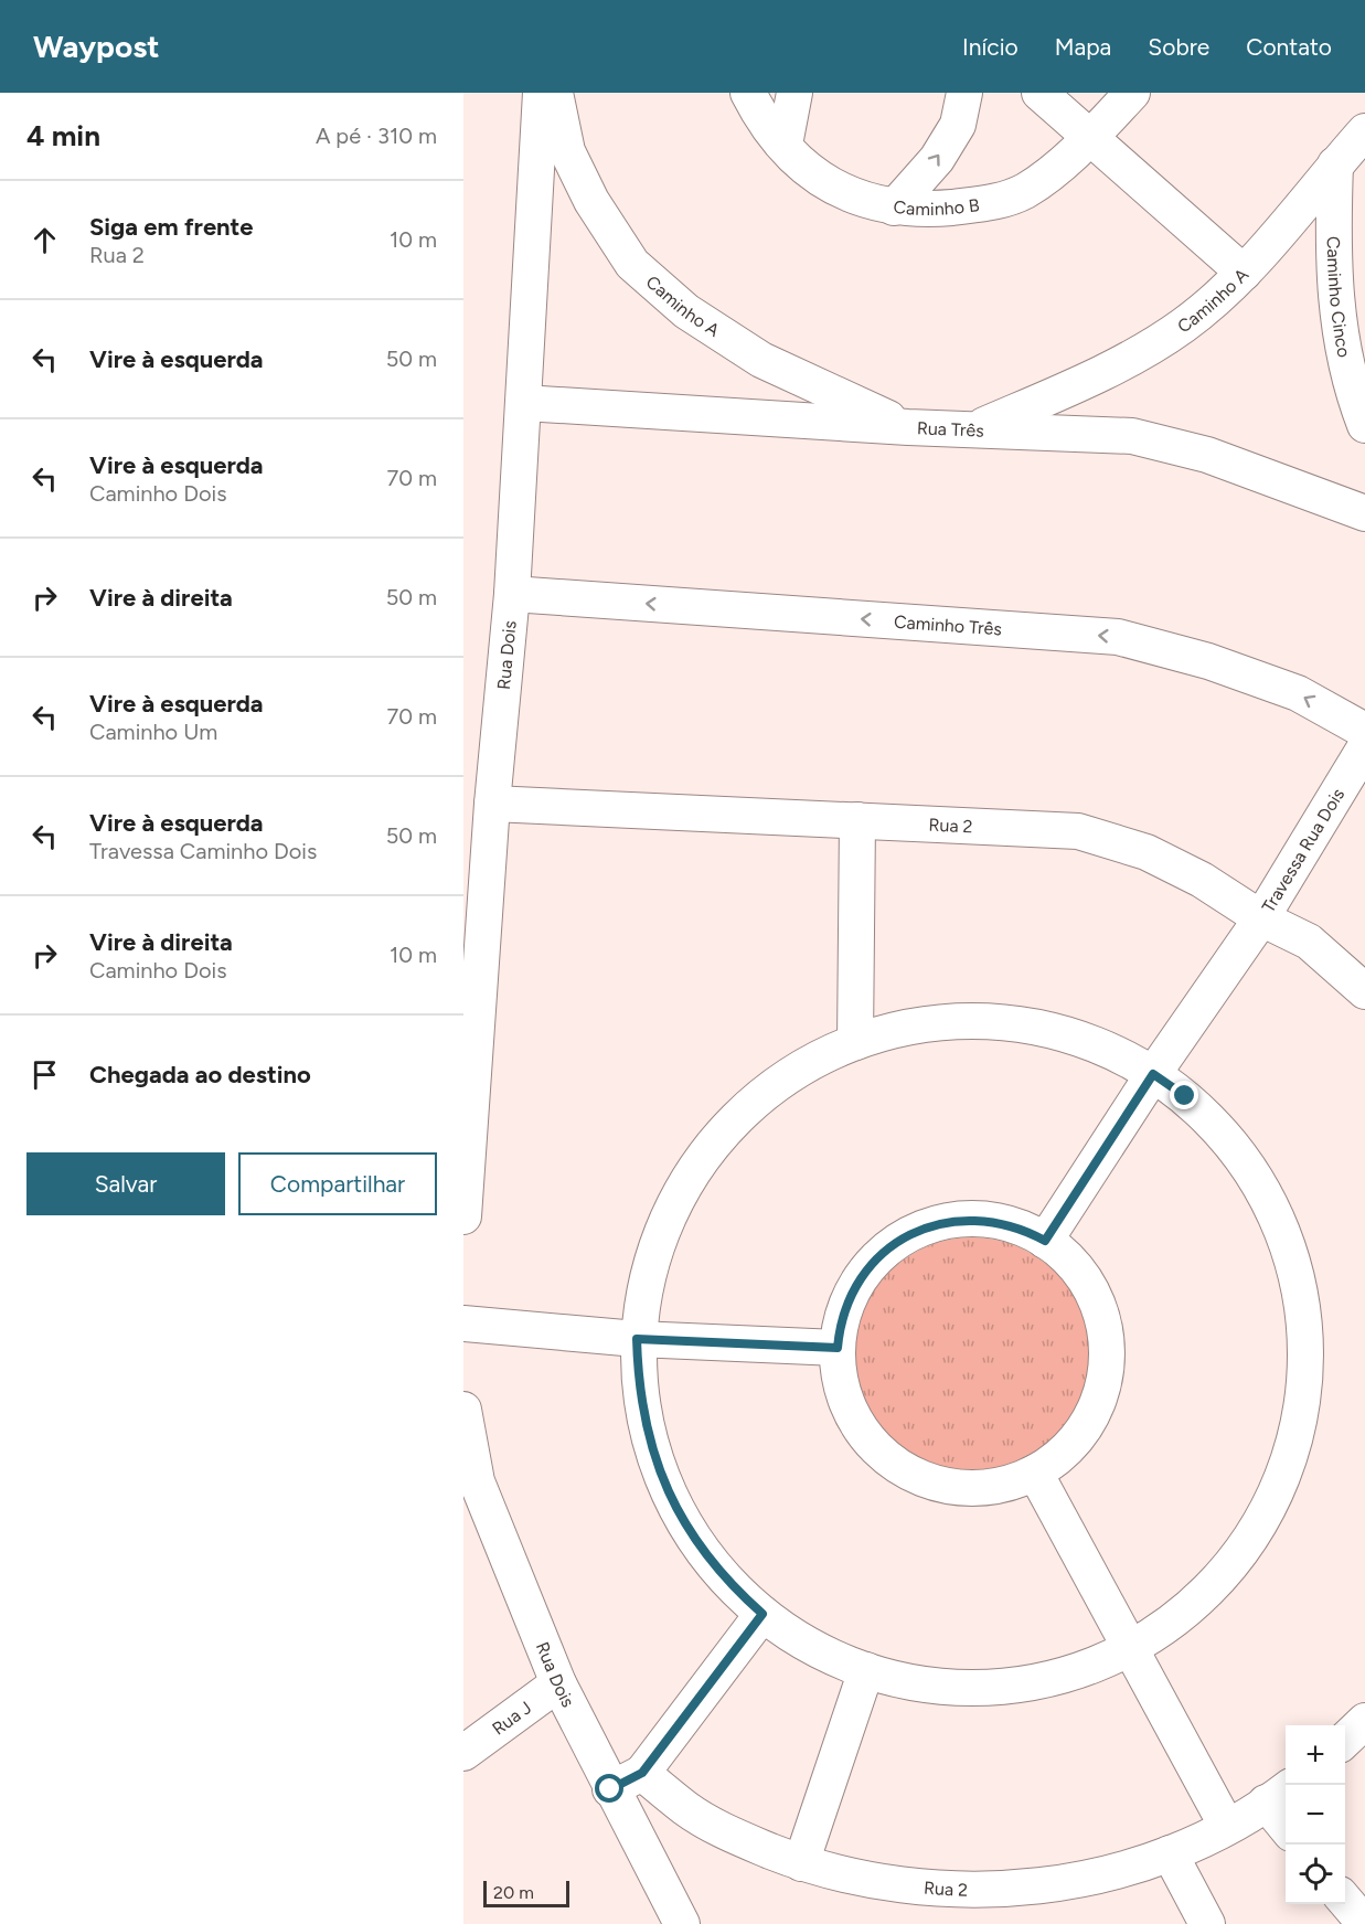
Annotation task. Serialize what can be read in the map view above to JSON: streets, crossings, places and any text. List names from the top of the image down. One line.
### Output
{"streets":{"street":["Caminho B","Caminho Cinco","Caminho A","Rua Três","Caminho Três","Rua Dois","Rua 2","Travessa Rua Dois","Rua J"]},"crossings":[["Caminho Cinco","Caminho A"],["Caminho A","Rua Três"],["Rua Três","Rua Dois"],["Caminho Três","Rua Dois"],["Rua Dois","Rua 2"],["Rua Dois","Rua J"],["Rua 2","Travessa Rua Dois"]],"one_way":["Caminho Três"],"scale_bar":"20 m","page":{"header":"Waypost","nav":["Início","Mapa","Sobre","Contato"],"heading":["4 min","A pé · 310 m"],"list":[["Siga em frente","Rua 2","10 m"],["Vire à esquerda","50 m"],["Vire à esquerda","Caminho Dois","70 m"],["Vire à direita","50 m"],["Vire à esquerda","Caminho Um","70 m"],["Vire à esquerda","Travessa Caminho Dois","50 m"],["Vire à direita","Caminho Dois","10 m"],"Chegada ao destino"],"buttons":["Salvar","Compartilhar"],"map_buttons":["+","−"],"scale":"20 m"}}
